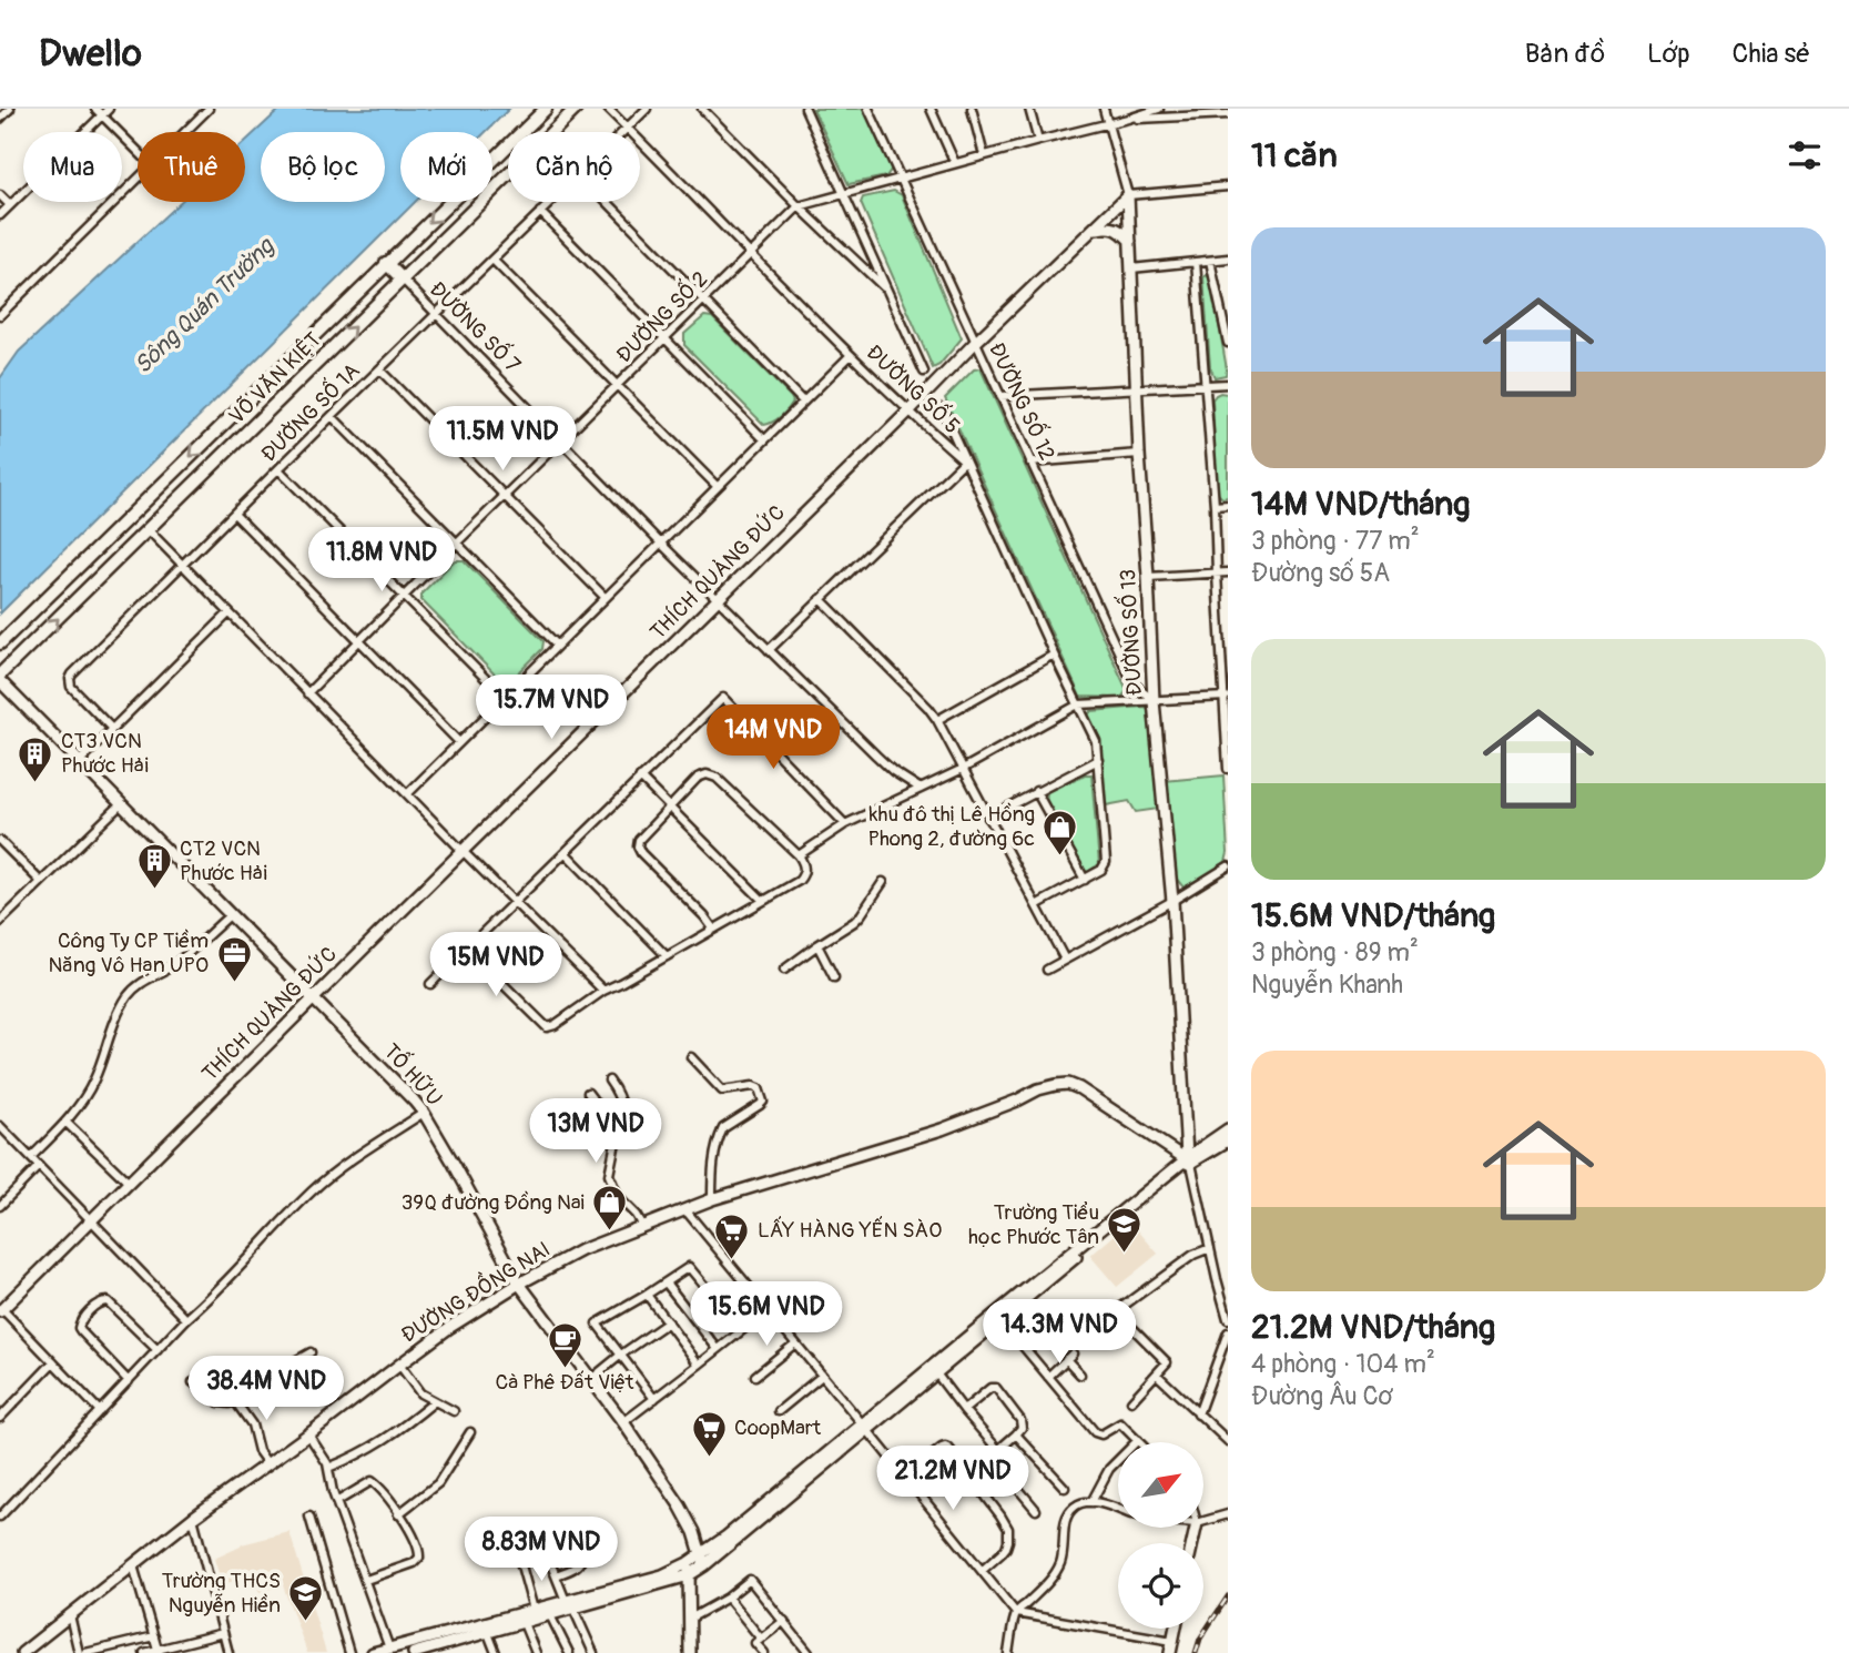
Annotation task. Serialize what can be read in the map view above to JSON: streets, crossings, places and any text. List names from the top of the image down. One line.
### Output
{"streets":{"main road":["VÕ VĂN KIỆT"],"street":["ĐƯỜNG SỐ 2","ĐƯỜNG SỐ 7","ĐƯỜNG SỐ 5","ĐƯỜNG SỐ 12","ĐƯỜNG SỐ 1A","THÍCH QUẢNG ĐỨC","ĐƯỜNG SỐ 13","TỐ HỮU","ĐƯỜNG ĐỒNG NAI"]},"crossings":[["ĐƯỜNG SỐ 2","ĐƯỜNG SỐ 7"],["ĐƯỜNG SỐ 2","ĐƯỜNG SỐ 5"],["ĐƯỜNG SỐ 2","ĐƯỜNG SỐ 12"],["ĐƯỜNG SỐ 2","ĐƯỜNG SỐ 13"],["ĐƯỜNG SỐ 7","VÕ VĂN KIỆT"],["ĐƯỜNG SỐ 7","ĐƯỜNG SỐ 1A"],["ĐƯỜNG SỐ 7","THÍCH QUẢNG ĐỨC"],["ĐƯỜNG SỐ 5","ĐƯỜNG SỐ 1A"],["ĐƯỜNG SỐ 5","THÍCH QUẢNG ĐỨC"],["ĐƯỜNG SỐ 12","THÍCH QUẢNG ĐỨC"],["ĐƯỜNG SỐ 12","ĐƯỜNG SỐ 13"],["THÍCH QUẢNG ĐỨC","ĐƯỜNG SỐ 13"],["THÍCH QUẢNG ĐỨC","TỐ HỮU"],["ĐƯỜNG SỐ 13","ĐƯỜNG ĐỒNG NAI"],["TỐ HỮU","ĐƯỜNG ĐỒNG NAI"]],"water":["Sông Quán Trường"],"places":{"building":["CT3 VCN Phước Hải","CT2 VCN Phước Hải"],"shop":["khu đô thị Lê Hồng Phong 2, đường 6c","39Q đường Đồng Nai"],"office":["Công Ty CP Tiềm Năng Vô Hạn UPO"],"school or university":["Trường Tiểu học Phước Tân","Trường THCS Nguyễn Hiền"],"supermarket":["LẤY HÀNG YẾN SÀO","CoopMart"],"cafe":["Cà Phê Đất Việt"]},"north":"top right","page":{"header":"Dwello","nav":["Bản đồ","Lớp","Chia sẻ"],"heading":"11 căn","chip":["Mua","Thuê","Bộ lọc","Mới","Căn hộ"],"list":[{"name":"14M VND/tháng","note":"3 phòng · 77 m² · Đường số 5A"},{"name":"15.6M VND/tháng","note":"3 phòng · 89 m² · Nguyễn Khanh"},{"name":"21.2M VND/tháng","note":"4 phòng · 104 m² · Đường Âu Cơ"}],"price":["11.5M VND","11.8M VND","15.7M VND","14M VND","15M VND","13M VND","15.6M VND","14.3M VND","38.4M VND","21.2M VND","8.83M VND"]}}
